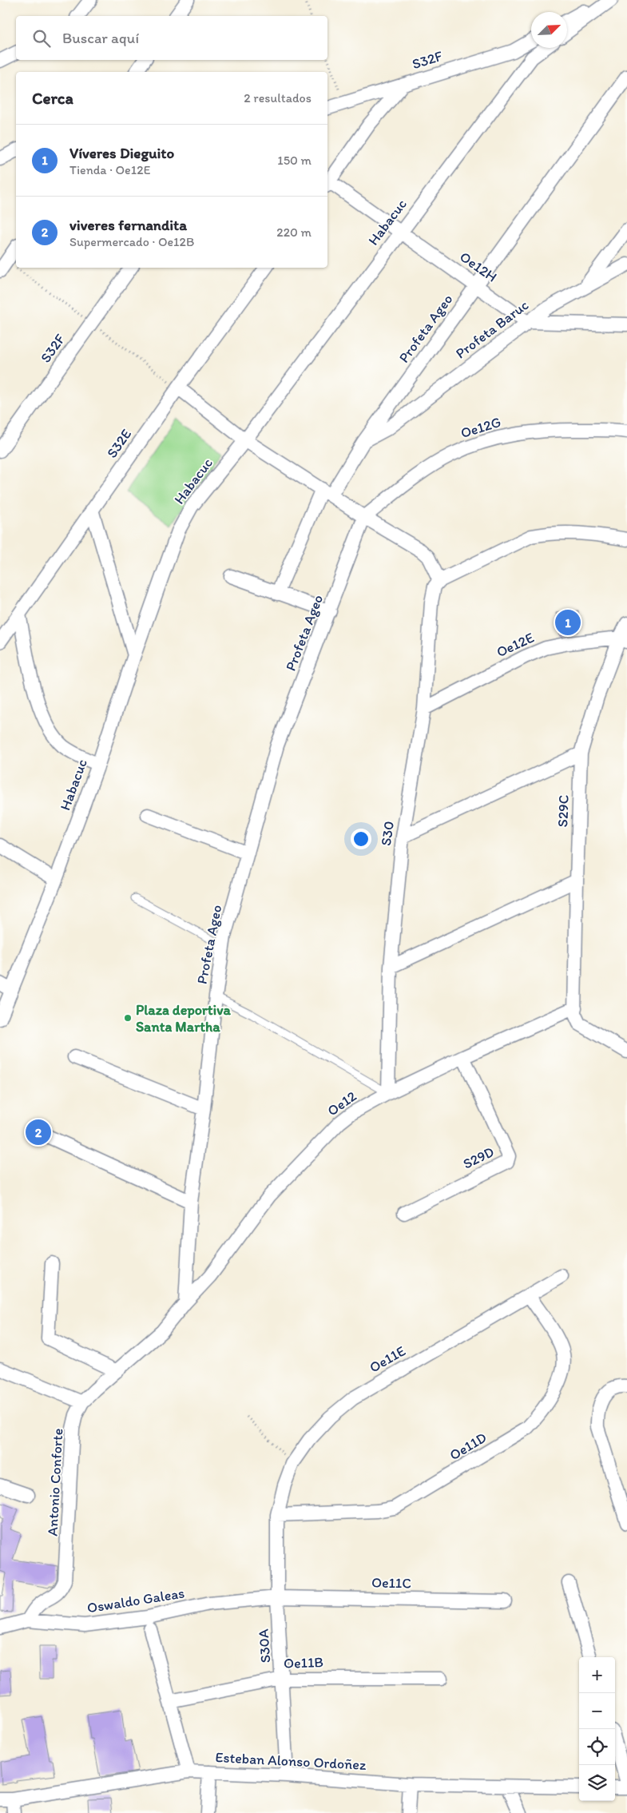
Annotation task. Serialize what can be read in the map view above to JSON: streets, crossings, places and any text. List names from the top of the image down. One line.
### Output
{"streets":{"street":["S32F","Habacuc","Oe12H","Profeta Ageo","Profeta Baruc","Oe12G","S32E","Oe12E","S29C","S30","Oe12","S29D","Oe11E","Oe11D","Antonio Conforte","Oe11C","Oswaldo Galeas","S30A","Oe11B","Esteban Alonso Ordoñez"]},"crossings":[["Habacuc","Oe12H"],["Oe12H","Profeta Ageo"],["Oe12H","Profeta Baruc"],["Profeta Ageo","Profeta Baruc"],["Profeta Ageo","Oe12G"],["Profeta Ageo","Oe12"],["Profeta Ageo","Antonio Conforte"],["Oe12E","S29C"],["Oe12E","S30"],["S29C","Oe12"],["S30","Oe12"],["Oe12","S29D"],["Oe12","Antonio Conforte"],["Oe11E","Oe11D"],["Oe11E","S30A"],["Oe11D","S30A"],["Antonio Conforte","Oswaldo Galeas"],["Oe11C","Oswaldo Galeas"],["Oe11C","S30A"],["Oswaldo Galeas","S30A"],["S30A","Oe11B"],["S30A","Esteban Alonso Ordoñez"]],"places":["Plaza deportiva Santa Martha"],"north":"top right","page":{"search":"Buscar aquí","heading":["Cerca","2 resultados"],"list":[{"mark":"1","name":"Víveres Dieguito","note":"Tienda · Oe12E","value":"150 m"},{"mark":"2","name":"viveres fernandita","note":"Supermercado · Oe12B","value":"220 m"}],"pins":["1","2"],"map_buttons":["+","−"]}}
